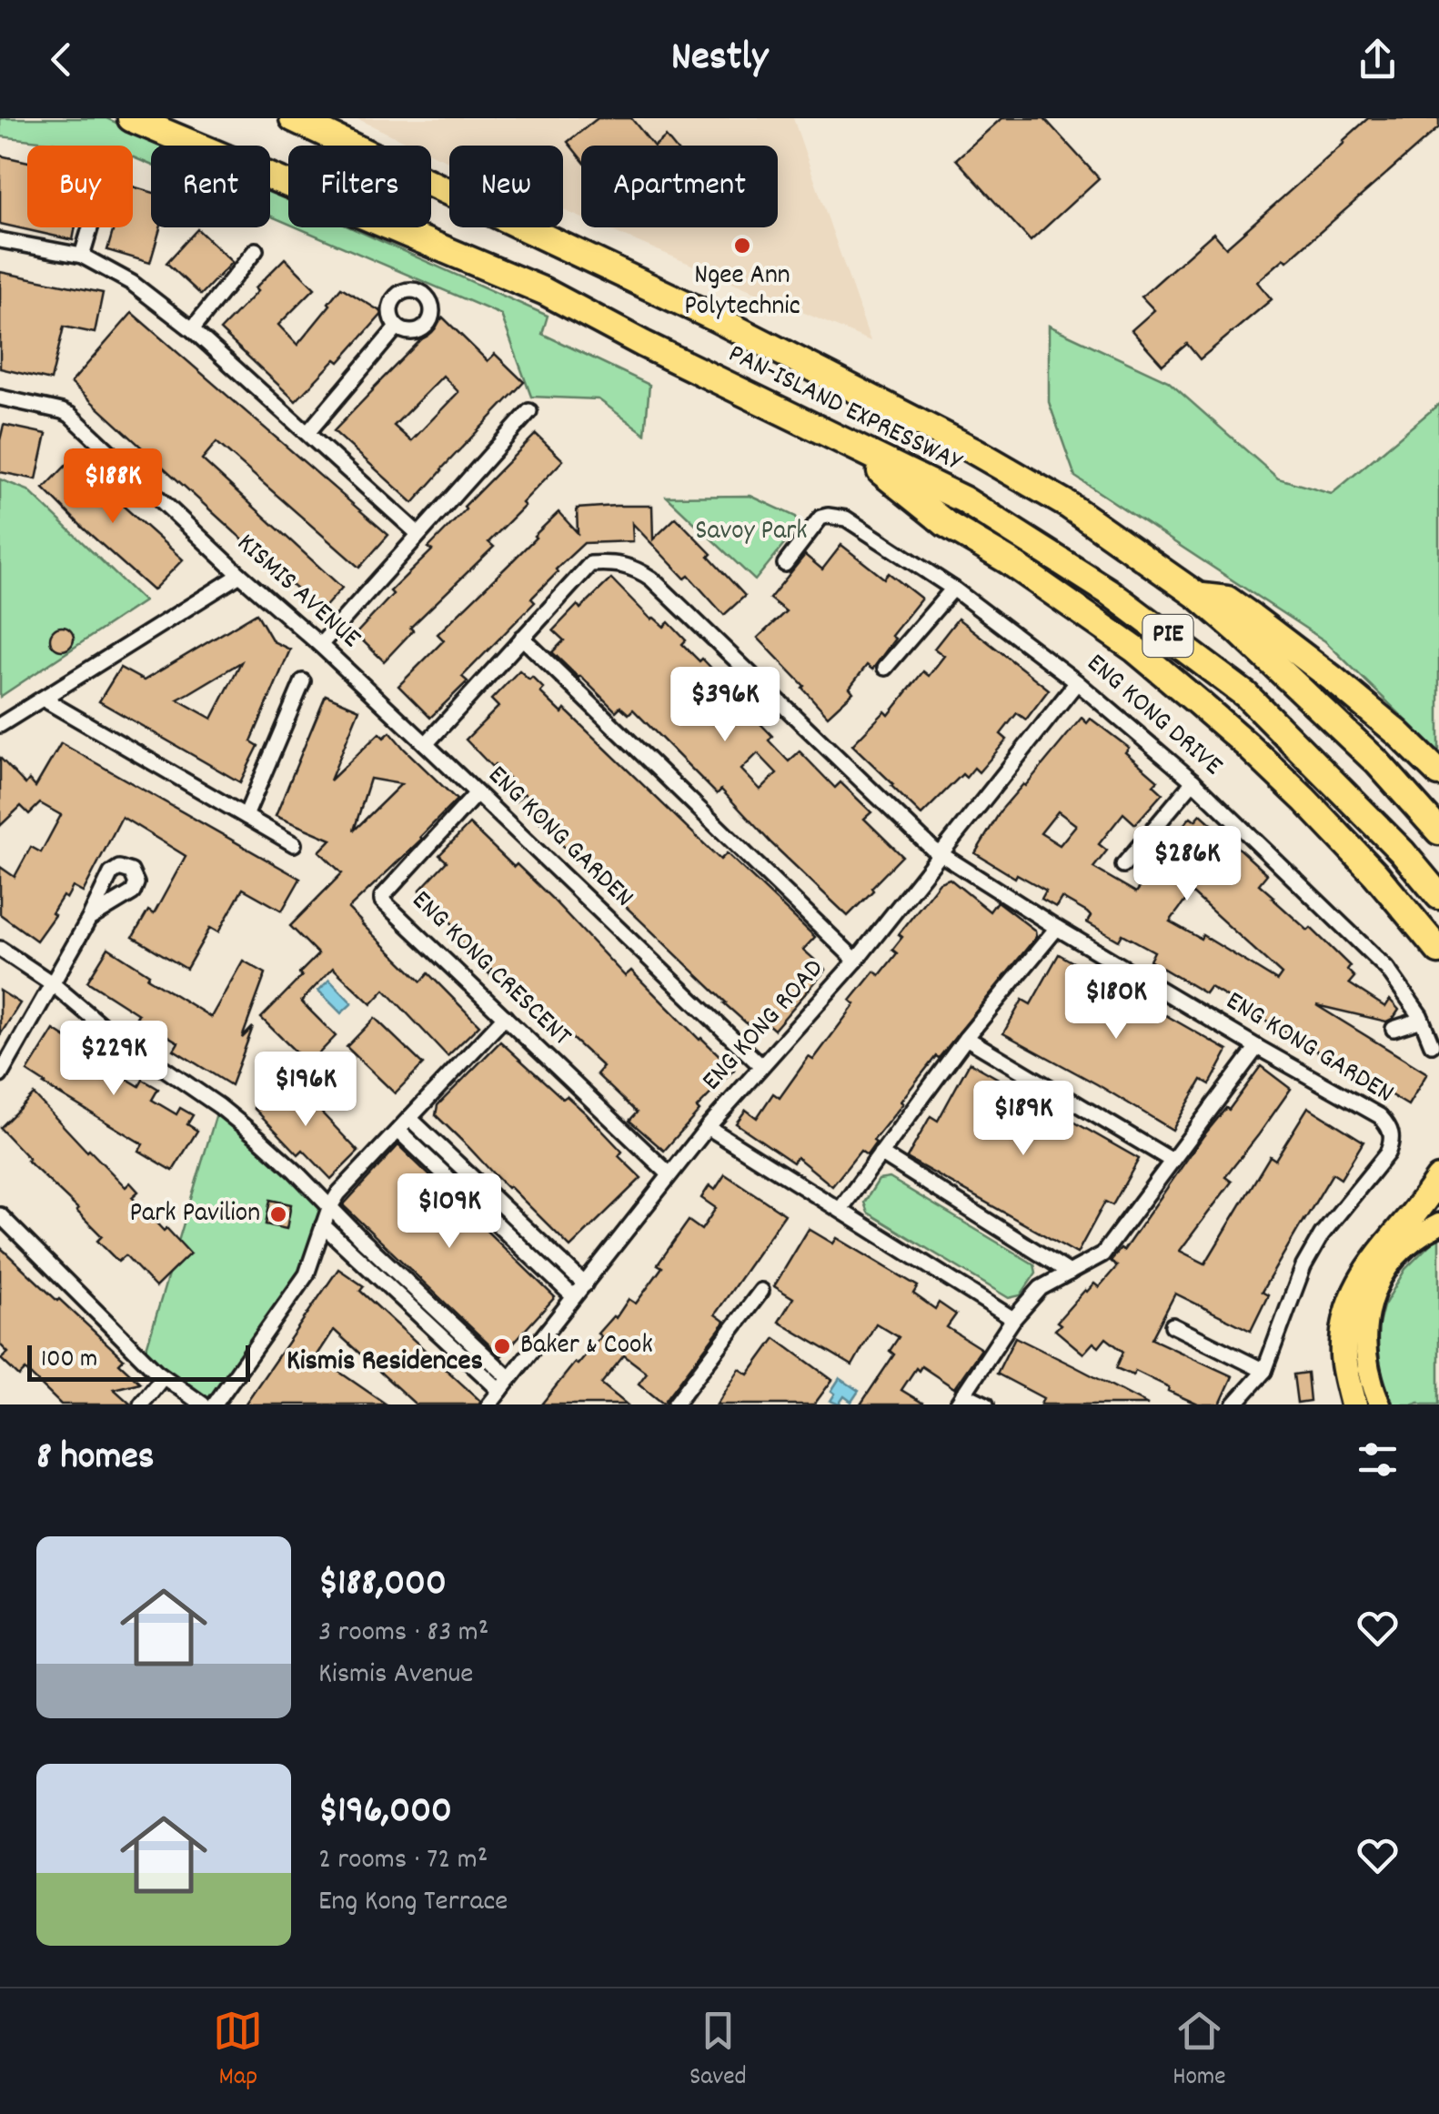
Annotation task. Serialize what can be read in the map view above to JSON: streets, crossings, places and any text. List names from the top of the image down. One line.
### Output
{"streets":{"highway":["PAN-ISLAND EXPRESSWAY","PIE"],"street":["KISMIS AVENUE","ENG KONG DRIVE","ENG KONG GARDEN","ENG KONG CRESCENT","ENG KONG ROAD"]},"crossings":[["KISMIS AVENUE","ENG KONG GARDEN"],["ENG KONG DRIVE","ENG KONG ROAD"],["ENG KONG GARDEN","ENG KONG CRESCENT"],["ENG KONG GARDEN","ENG KONG ROAD"],["ENG KONG CRESCENT","ENG KONG ROAD"]],"districts":["Kismis Residences"],"parks":["Savoy Park"],"places":["Ngee Ann Polytechnic","Park Pavilion","Baker & Cook"],"scale_bar":"100 m","page":{"header":"Nestly","chip":["Buy","Rent","Filters","New","Apartment"],"price":["$188K","$396K","$286K","$180K","$229K","$196K","$189K","$109K"],"scale":"100 m","heading":"8 homes","list":[{"name":"$188,000","note":"3 rooms · 83 m² · Kismis Avenue"},{"name":"$196,000","note":"2 rooms · 72 m² · Eng Kong Terrace"}],"tabs":["Map","Saved","Home"]}}
